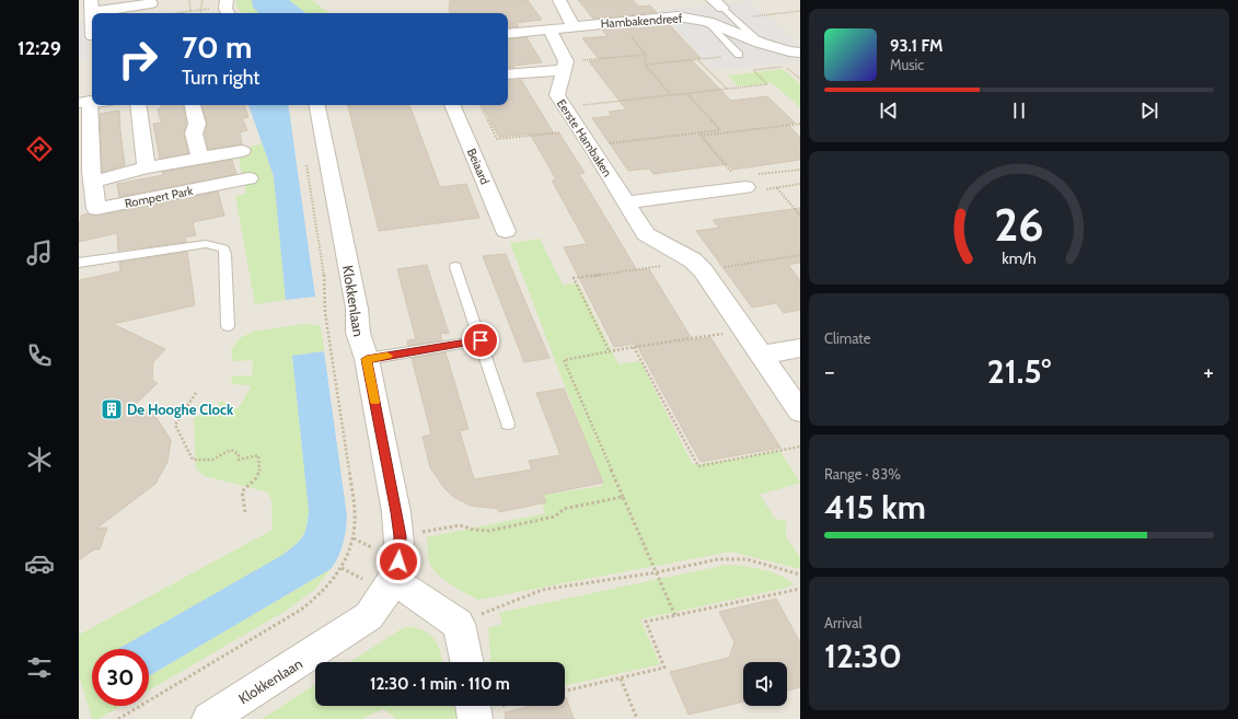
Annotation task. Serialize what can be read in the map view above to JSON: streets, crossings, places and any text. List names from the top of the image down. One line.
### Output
{"streets":{"street":["Hambakendreef","Eerste Hambaken","Beiaard","Rompert Park","Klokkenlaan"]},"places":{"building":["De Hooghe Clock"]},"page":{"tabs":"12:29","turn":["70 m","Turn right"],"song":["93.1 FM","Music"],"tile":["Climate",["Range · 83%","415 km"],["Arrival","12:30"]],"heat":["−","21.5°","+"],"limit":"30","trip":"12:30 · 1 min · 110 m","gauge":["26","km/h"]}}
